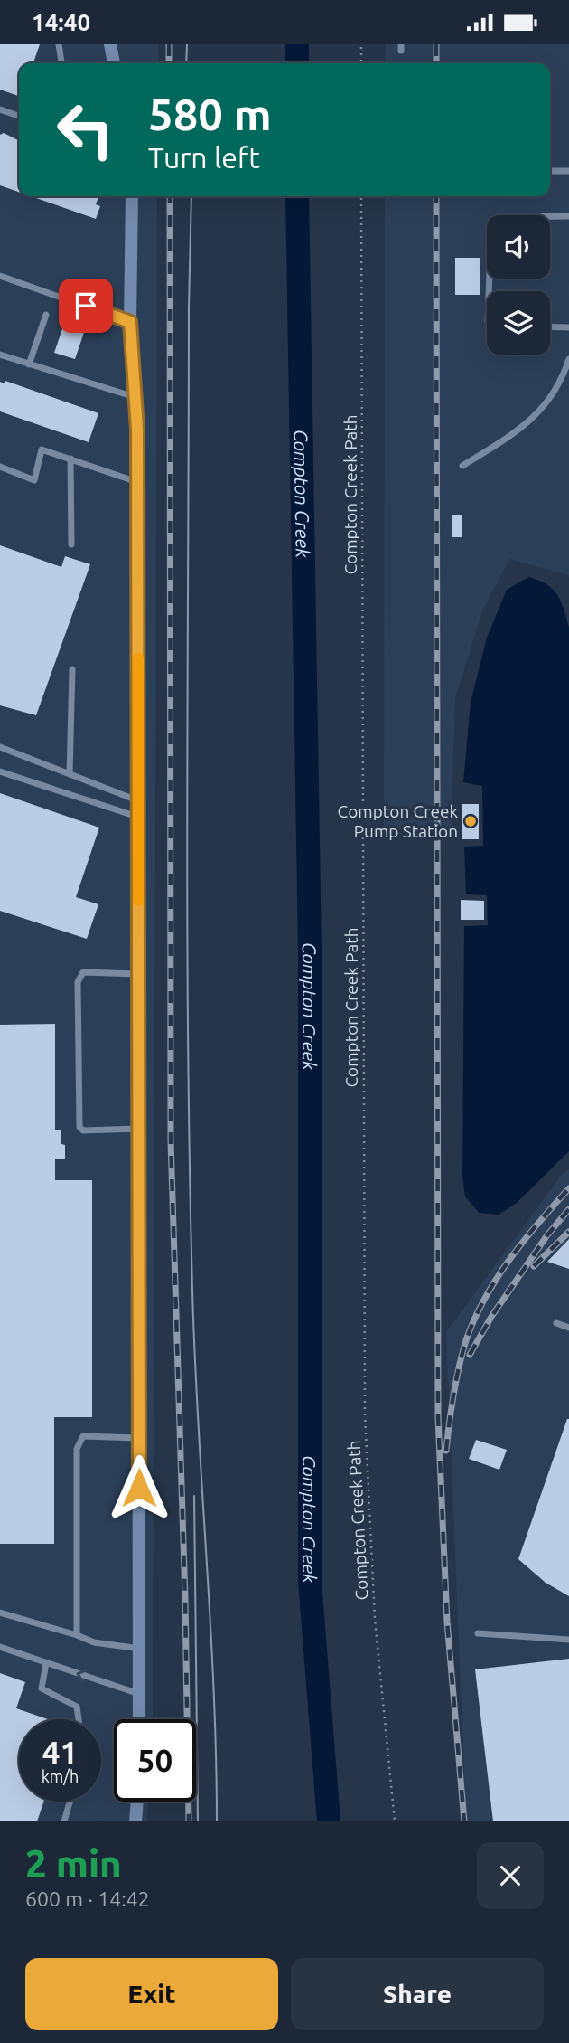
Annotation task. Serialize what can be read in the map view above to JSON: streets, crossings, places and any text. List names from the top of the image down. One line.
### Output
{"streets":{"path":["Compton Creek Path"]},"water":["Compton Creek"],"places":["Compton Creek Pump Station"],"page":{"status":"14:40","turn":["580 m","Turn left"],"speed":"41 km/h","limit":"50","heading":["2 min","600 m · 14:42"],"buttons":["Exit","Share"]}}
